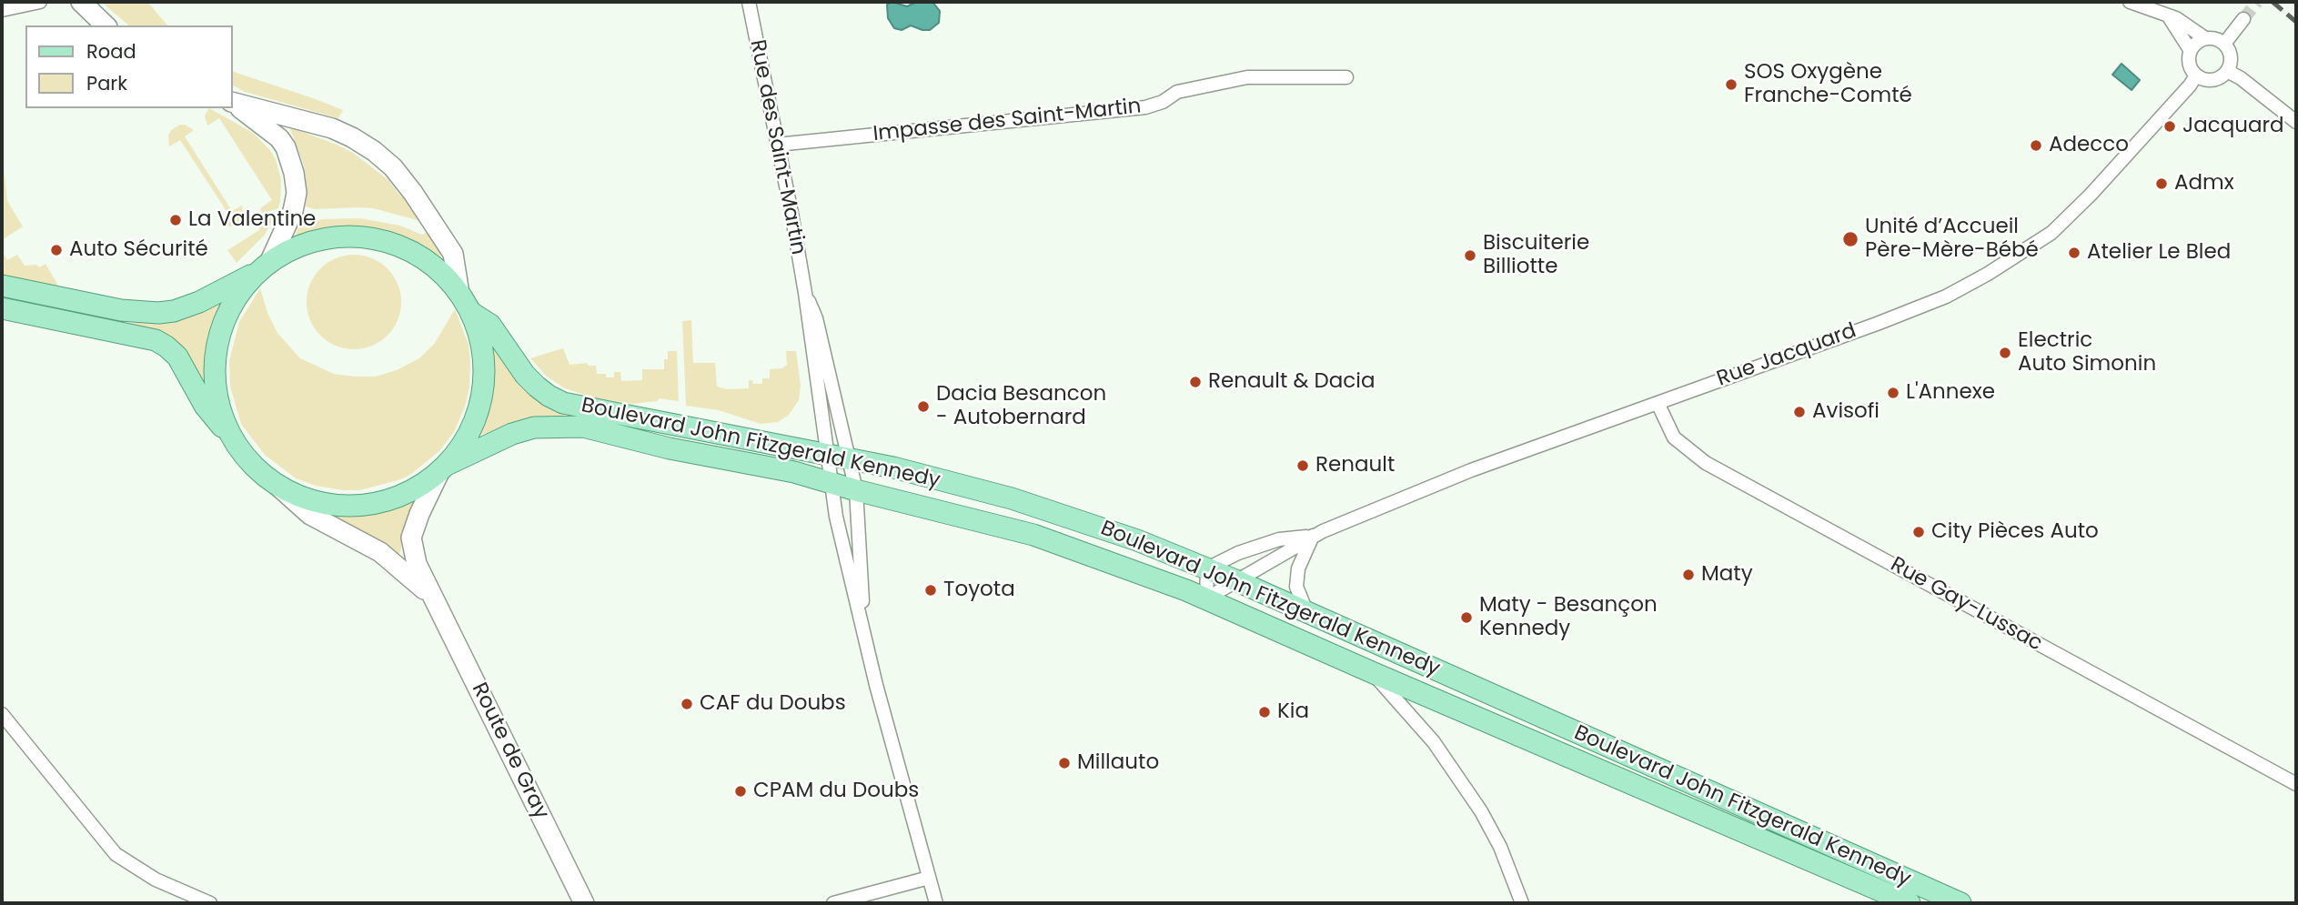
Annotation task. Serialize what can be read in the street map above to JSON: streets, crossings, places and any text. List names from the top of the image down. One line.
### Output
{"streets":{"main road":["Boulevard John Fitzgerald Kennedy","Route de Gray"],"street":["Impasse des Saint-Martin","Rue des Saint-Martin","Rue Jacquard","Rue Gay-Lussac"]},"crossings":[["Impasse des Saint-Martin","Rue des Saint-Martin"],["Rue des Saint-Martin","Boulevard John Fitzgerald Kennedy"],["Rue Jacquard","Boulevard John Fitzgerald Kennedy"],["Rue Jacquard","Rue Gay-Lussac"],["Boulevard John Fitzgerald Kennedy","Route de Gray"]],"places":["SOS Oxygène Franche-Comté","Jacquard","Adecco","Admx","La Valentine","Unité d’Accueil Père-Mère-Bébé","Auto Sécurité","Atelier Le Bled","Biscuiterie Billiotte","Electric Auto Simonin","Renault & Dacia","L'Annexe","Dacia Besancon - Autobernard","Avisofi","Renault","City Pièces Auto","Maty","Toyota","Maty - Besançon Kennedy","CAF du Doubs","Kia","Millauto","CPAM du Doubs"],"legend":["Road","Park"]}
